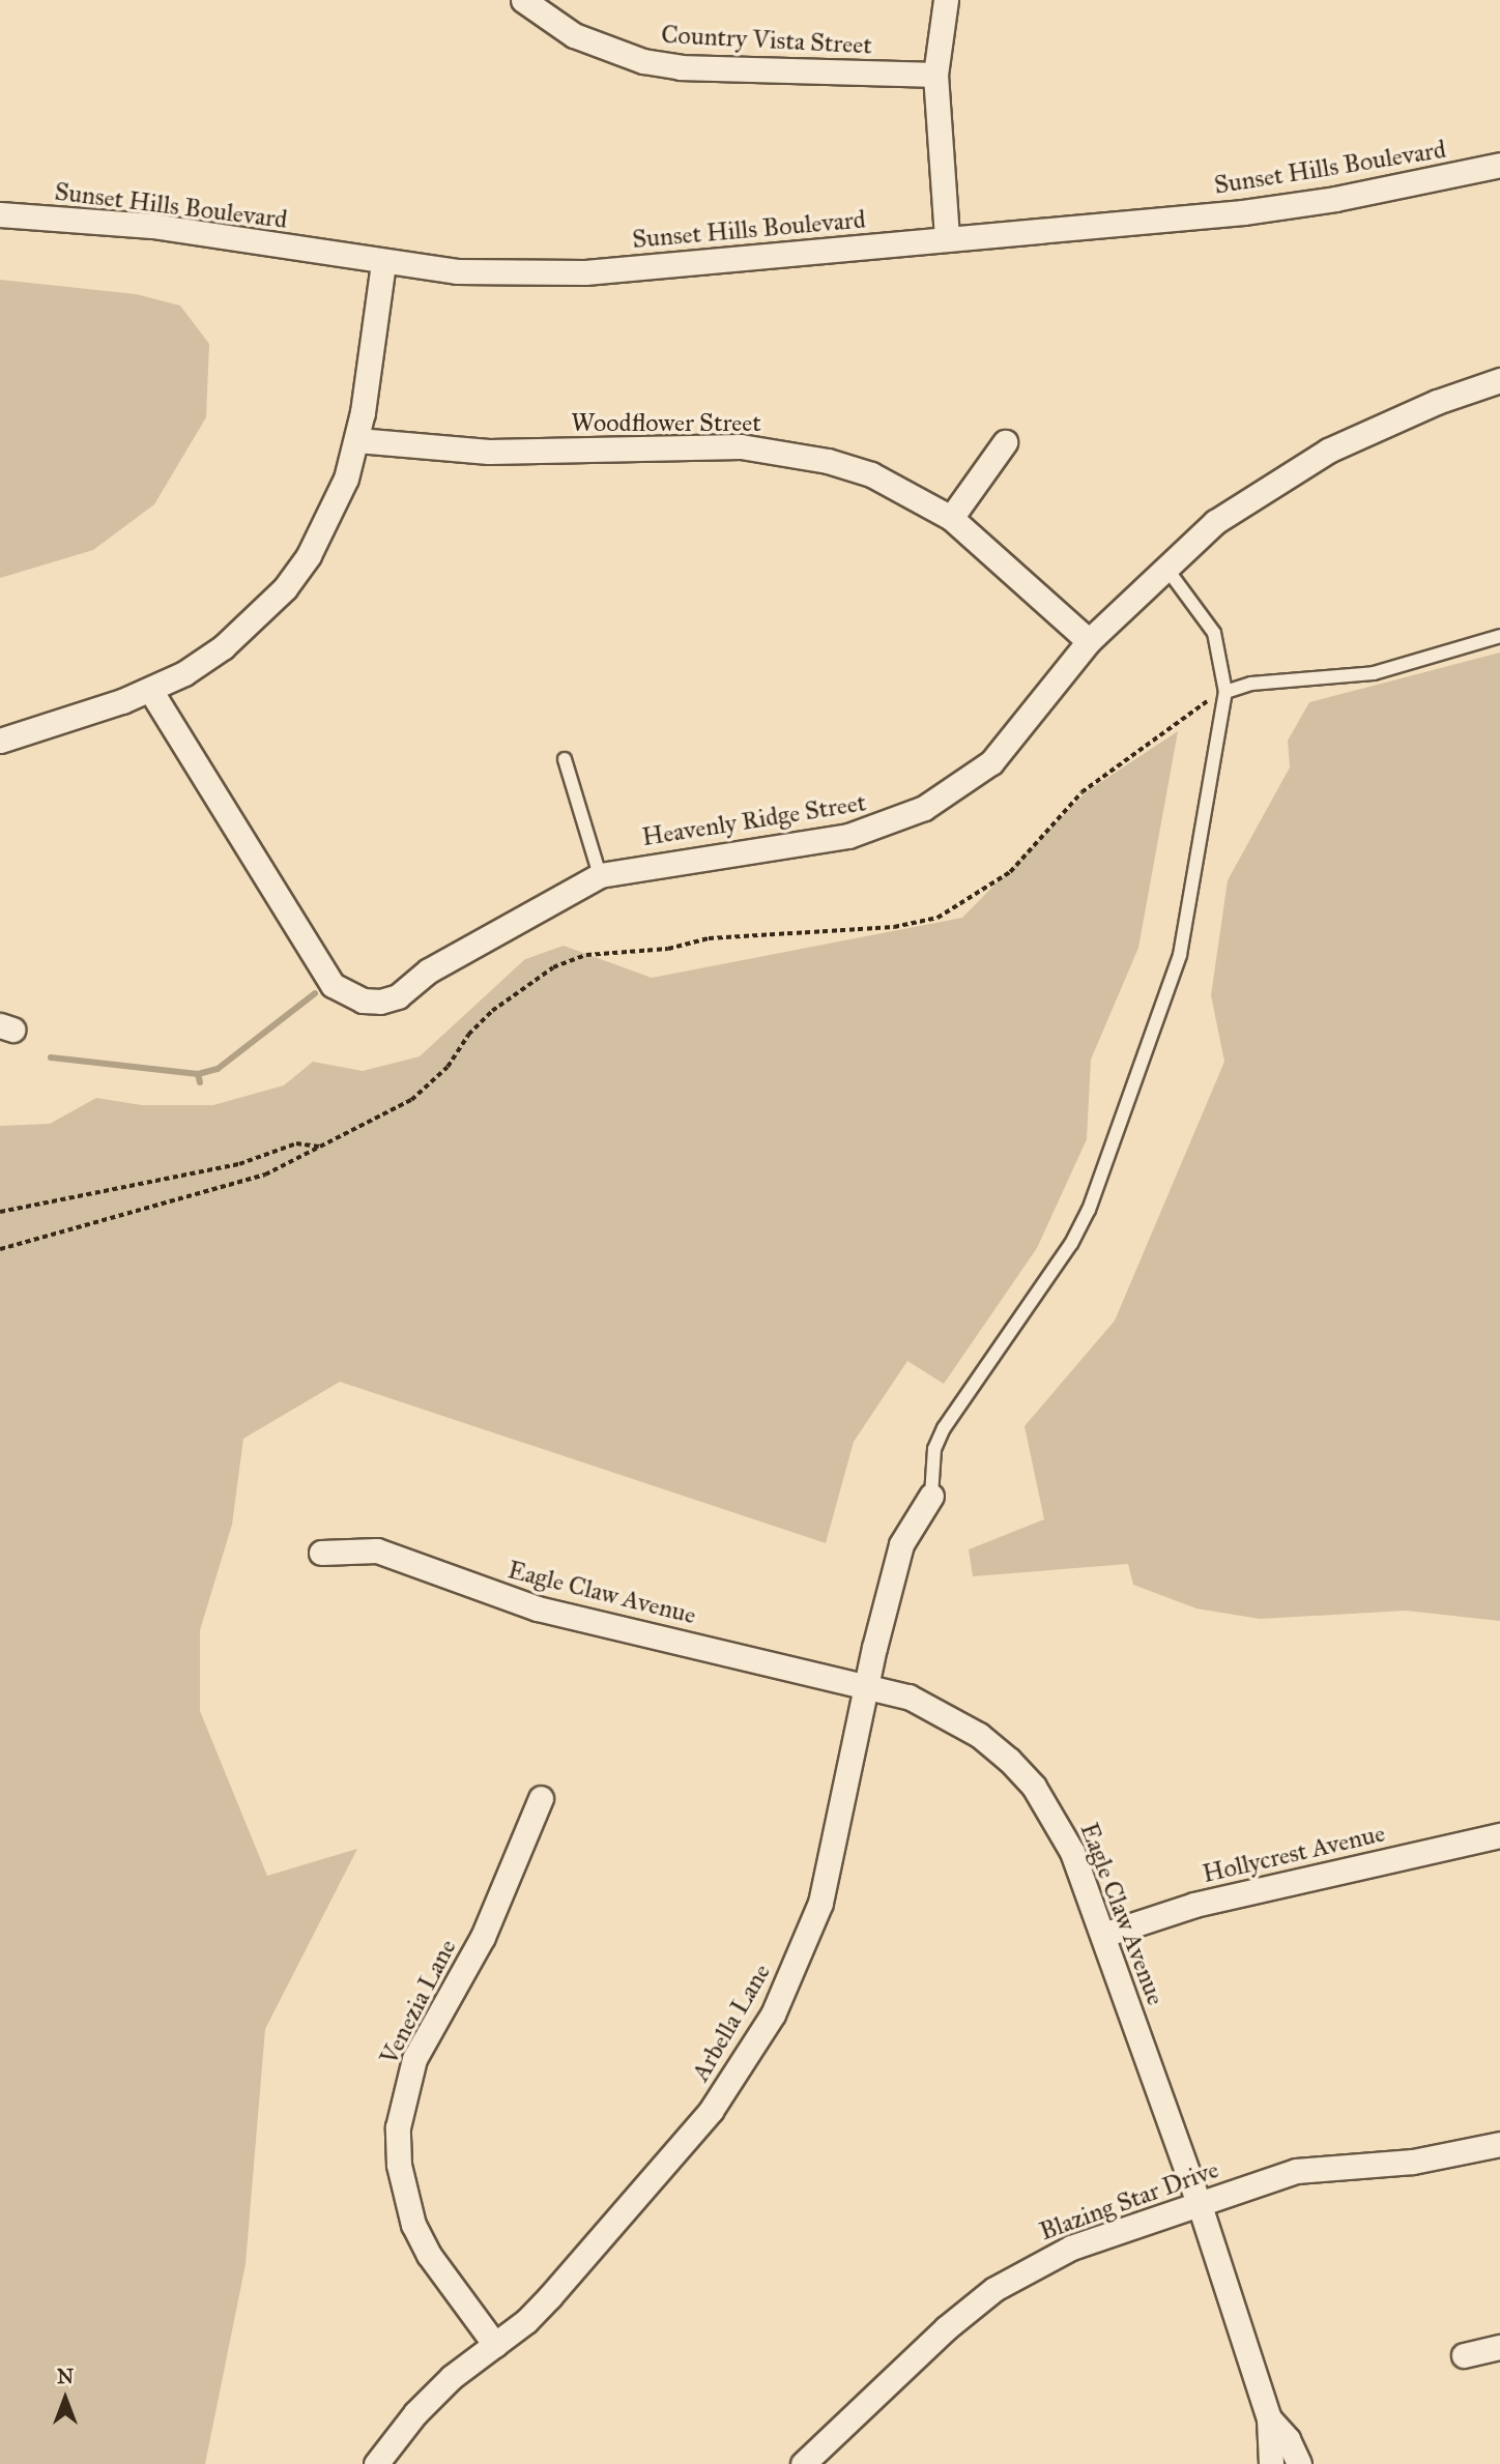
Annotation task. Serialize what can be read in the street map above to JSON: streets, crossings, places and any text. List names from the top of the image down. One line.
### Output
{"streets":{"street":["Country Vista Street","Sunset Hills Boulevard","Woodflower Street","Heavenly Ridge Street","Eagle Claw Avenue","Hollycrest Avenue","Venezia Lane","Arbella Lane","Blazing Star Drive"]},"crossings":[["Woodflower Street","Heavenly Ridge Street"],["Eagle Claw Avenue","Hollycrest Avenue"],["Eagle Claw Avenue","Arbella Lane"],["Eagle Claw Avenue","Blazing Star Drive"],["Venezia Lane","Arbella Lane"]],"north":"top"}
